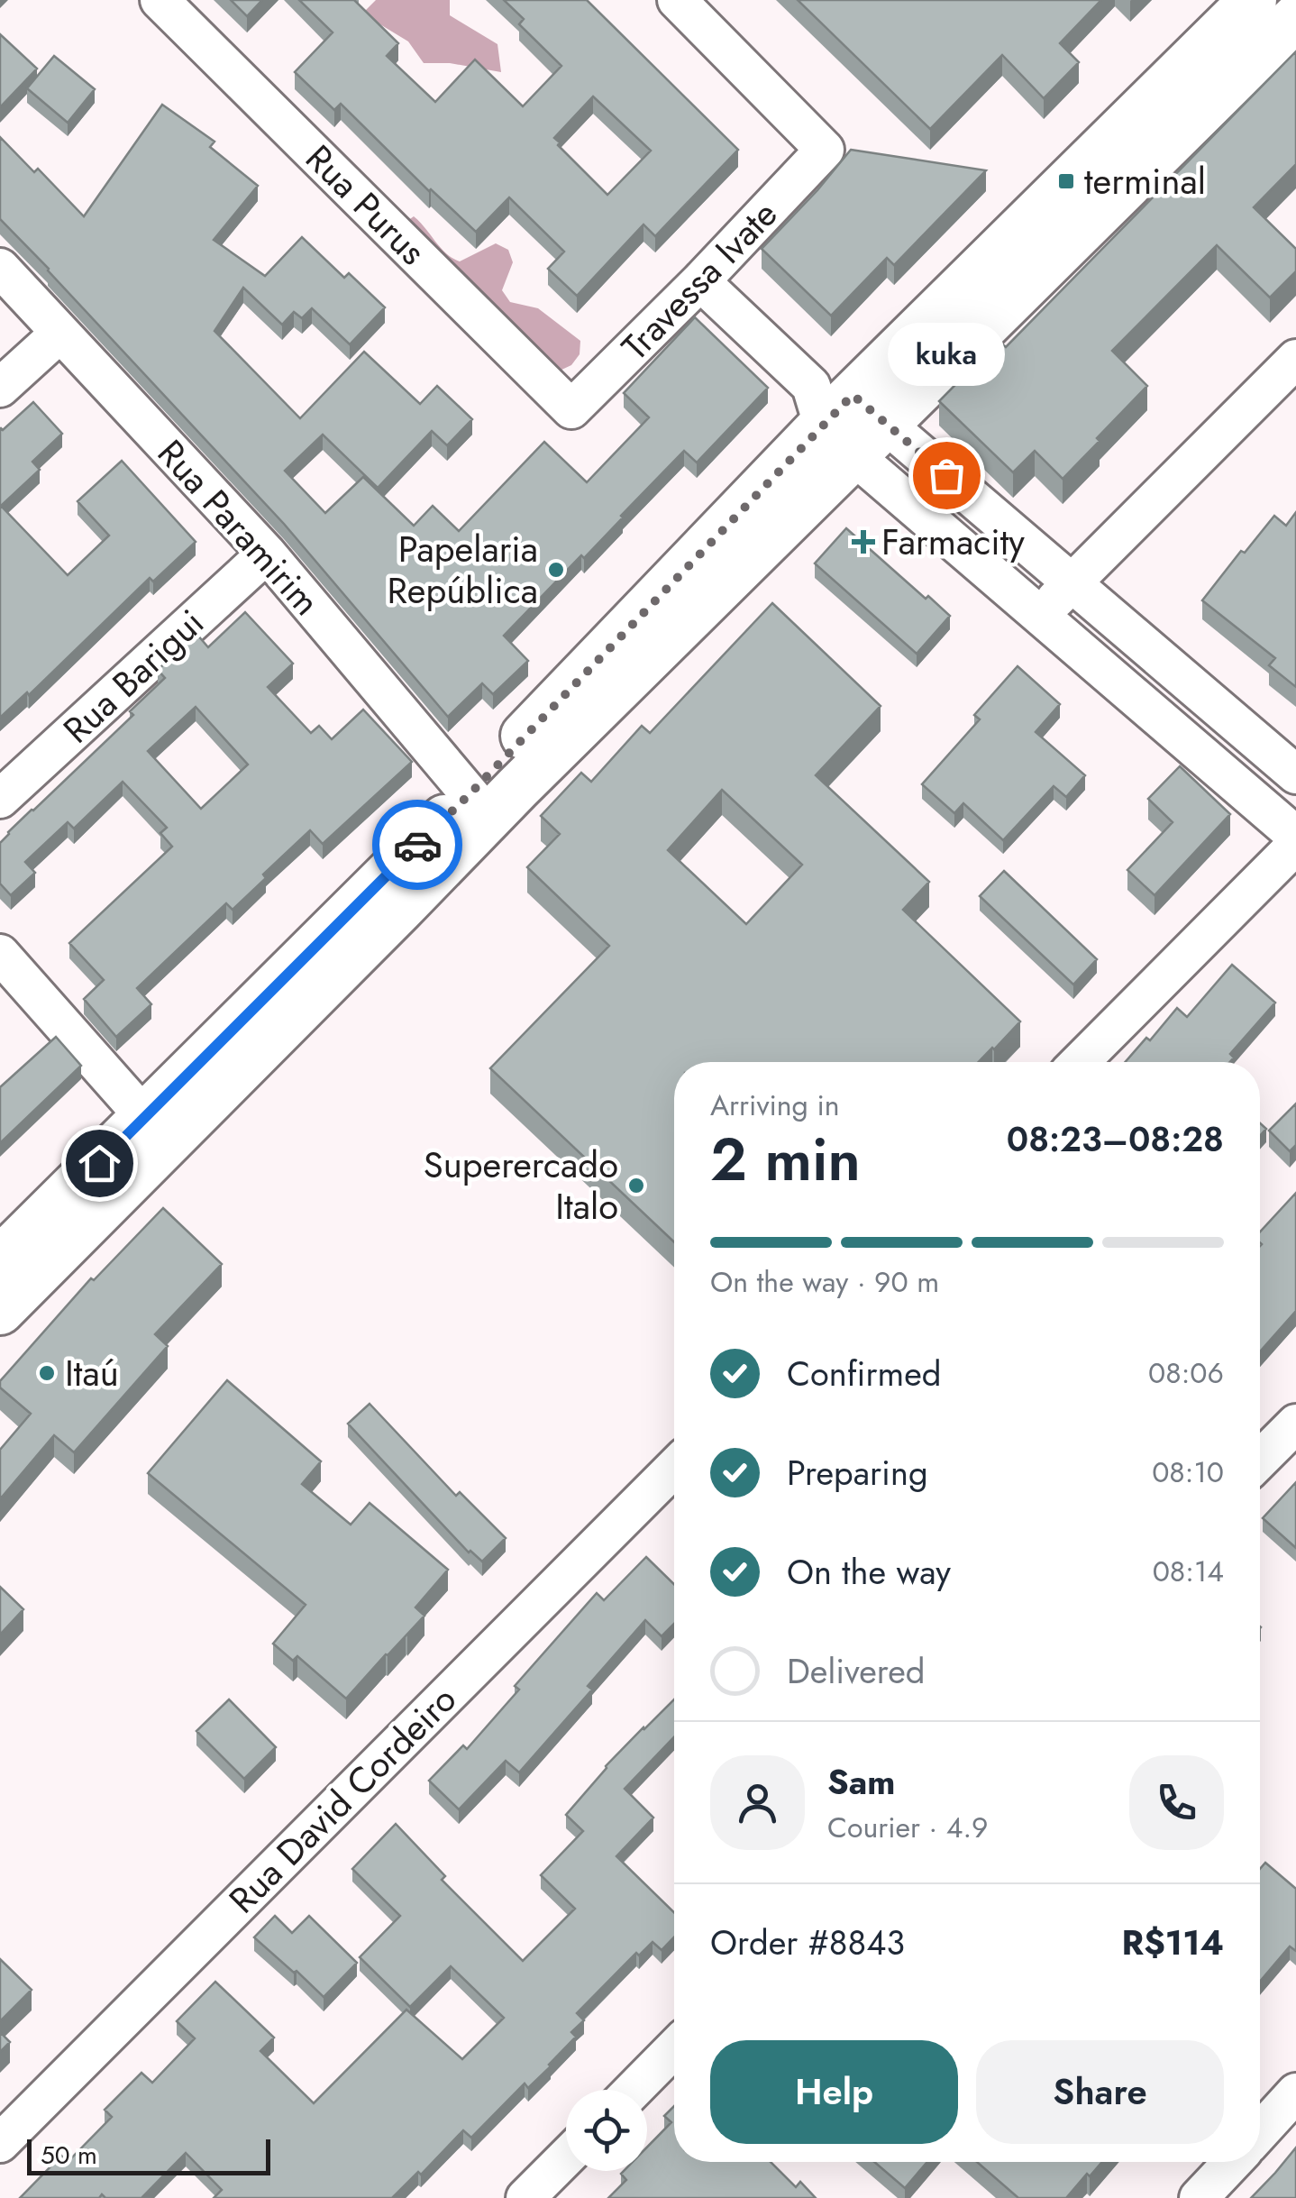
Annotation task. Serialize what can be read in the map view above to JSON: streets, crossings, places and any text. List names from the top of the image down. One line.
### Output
{"streets":{"street":["Rua Purus","Travessa Ivate","Rua Paramirim","Rua Barigui","Rua David Cordeiro"]},"crossings":[["Rua Purus","Travessa Ivate"],["Rua Paramirim","Rua Barigui"]],"places":{"transit":["terminal"],"other":["kuka","Papelaria República","Superercado Italo","Itaú"],"health":["Farmacity"]},"scale_bar":"50 m","page":{"bubble":"kuka","heading":["2 min","Arriving in","08:23–08:28"],"panel":["Sam","Courier · 4.9","Order #8843","R$114"],"bar":"On the way · 90 m","list":[["Confirmed","08:06"],["Preparing","08:10"],["On the way","08:14"],"Delivered"],"buttons":["Help","Share"],"scale":"50 m"}}
